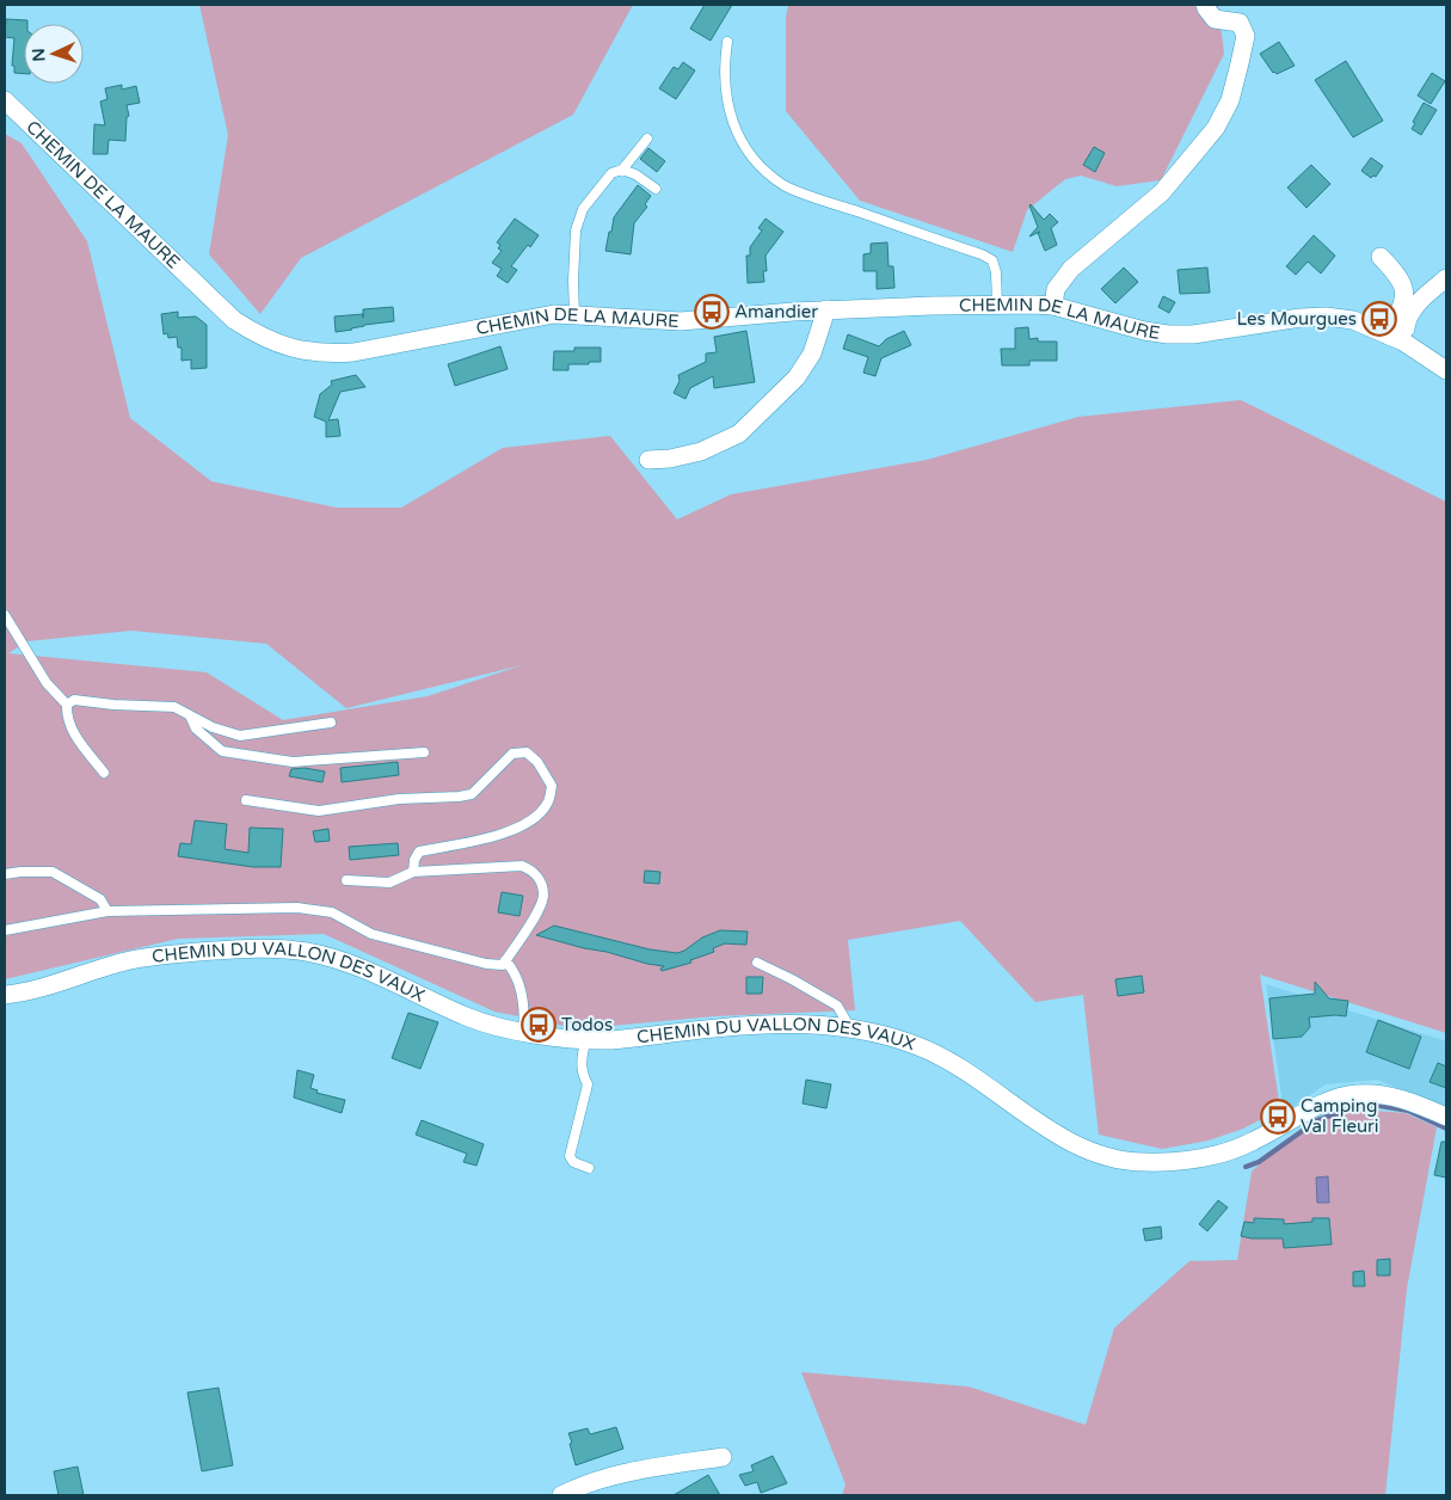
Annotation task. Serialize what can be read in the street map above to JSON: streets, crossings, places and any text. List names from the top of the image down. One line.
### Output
{"streets":{"street":["CHEMIN DE LA MAURE","CHEMIN DU VALLON DES VAUX"]},"places":{"bus stop":["Amandier","Les Mourgues","Todos","Camping Val Fleuri"]},"north":"left"}
